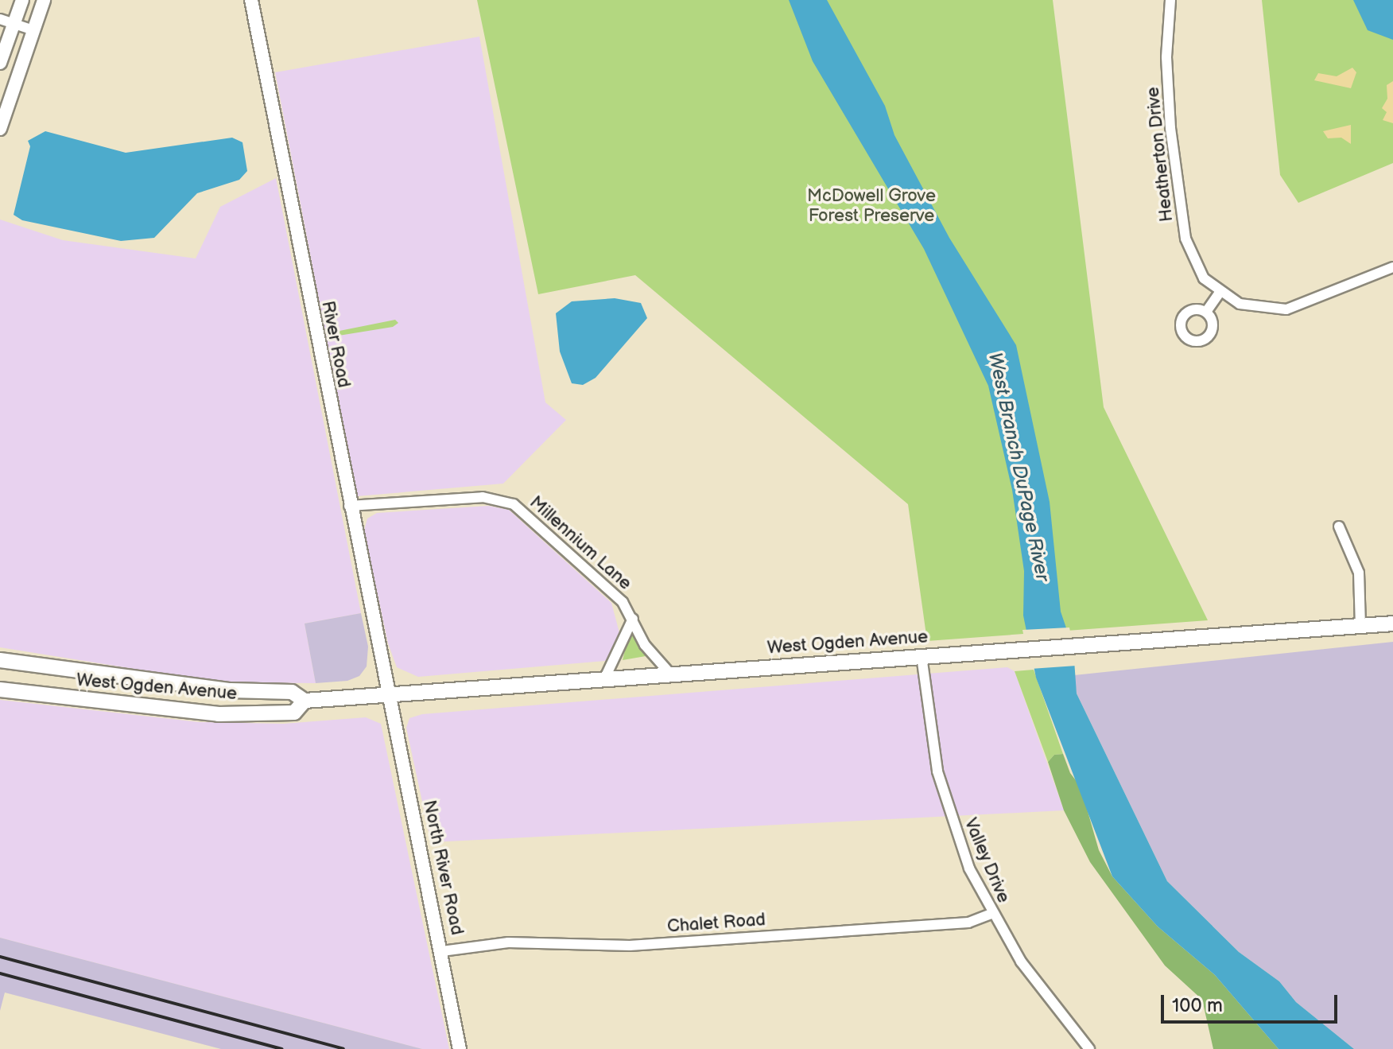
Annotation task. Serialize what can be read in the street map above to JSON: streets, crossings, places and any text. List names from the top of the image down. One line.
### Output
{"streets":{"main road":["West Ogden Avenue"],"street":["Heatherton Drive","River Road","Millennium Lane","Valley Drive","North River Road","Chalet Road"]},"crossings":[["River Road","Millennium Lane"],["River Road","West Ogden Avenue"],["River Road","North River Road"],["Millennium Lane","West Ogden Avenue"],["West Ogden Avenue","Valley Drive"],["West Ogden Avenue","North River Road"],["Valley Drive","Chalet Road"],["North River Road","Chalet Road"]],"water":["West Branch DuPage River"],"parks":["McDowell Grove Forest Preserve"],"scale_bar":"100 m"}
